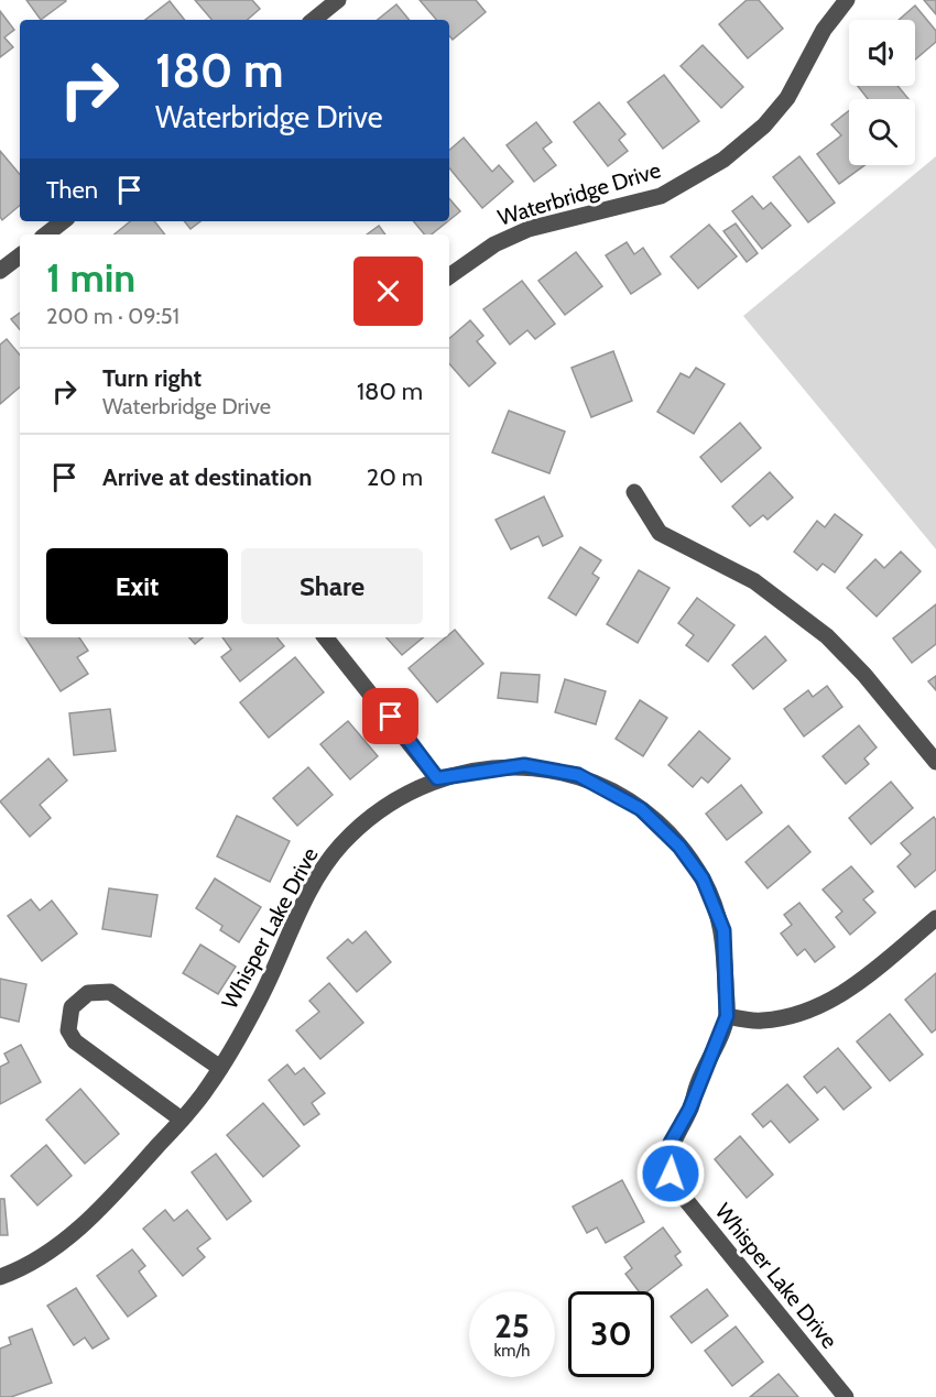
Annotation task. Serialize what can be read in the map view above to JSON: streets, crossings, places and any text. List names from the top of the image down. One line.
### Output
{"streets":{"street":["Waterbridge Drive","Whisper Lake Drive"]},"page":{"turn":["180 m","Waterbridge Drive"],"then":"Then","heading":["1 min","200 m · 09:51"],"list":[{"name":"Turn right","note":"Waterbridge Drive","value":"180 m"},{"name":"Arrive at destination","value":"20 m"}],"buttons":["Exit","Share"],"speed":"25 km/h","limit":"30"}}
